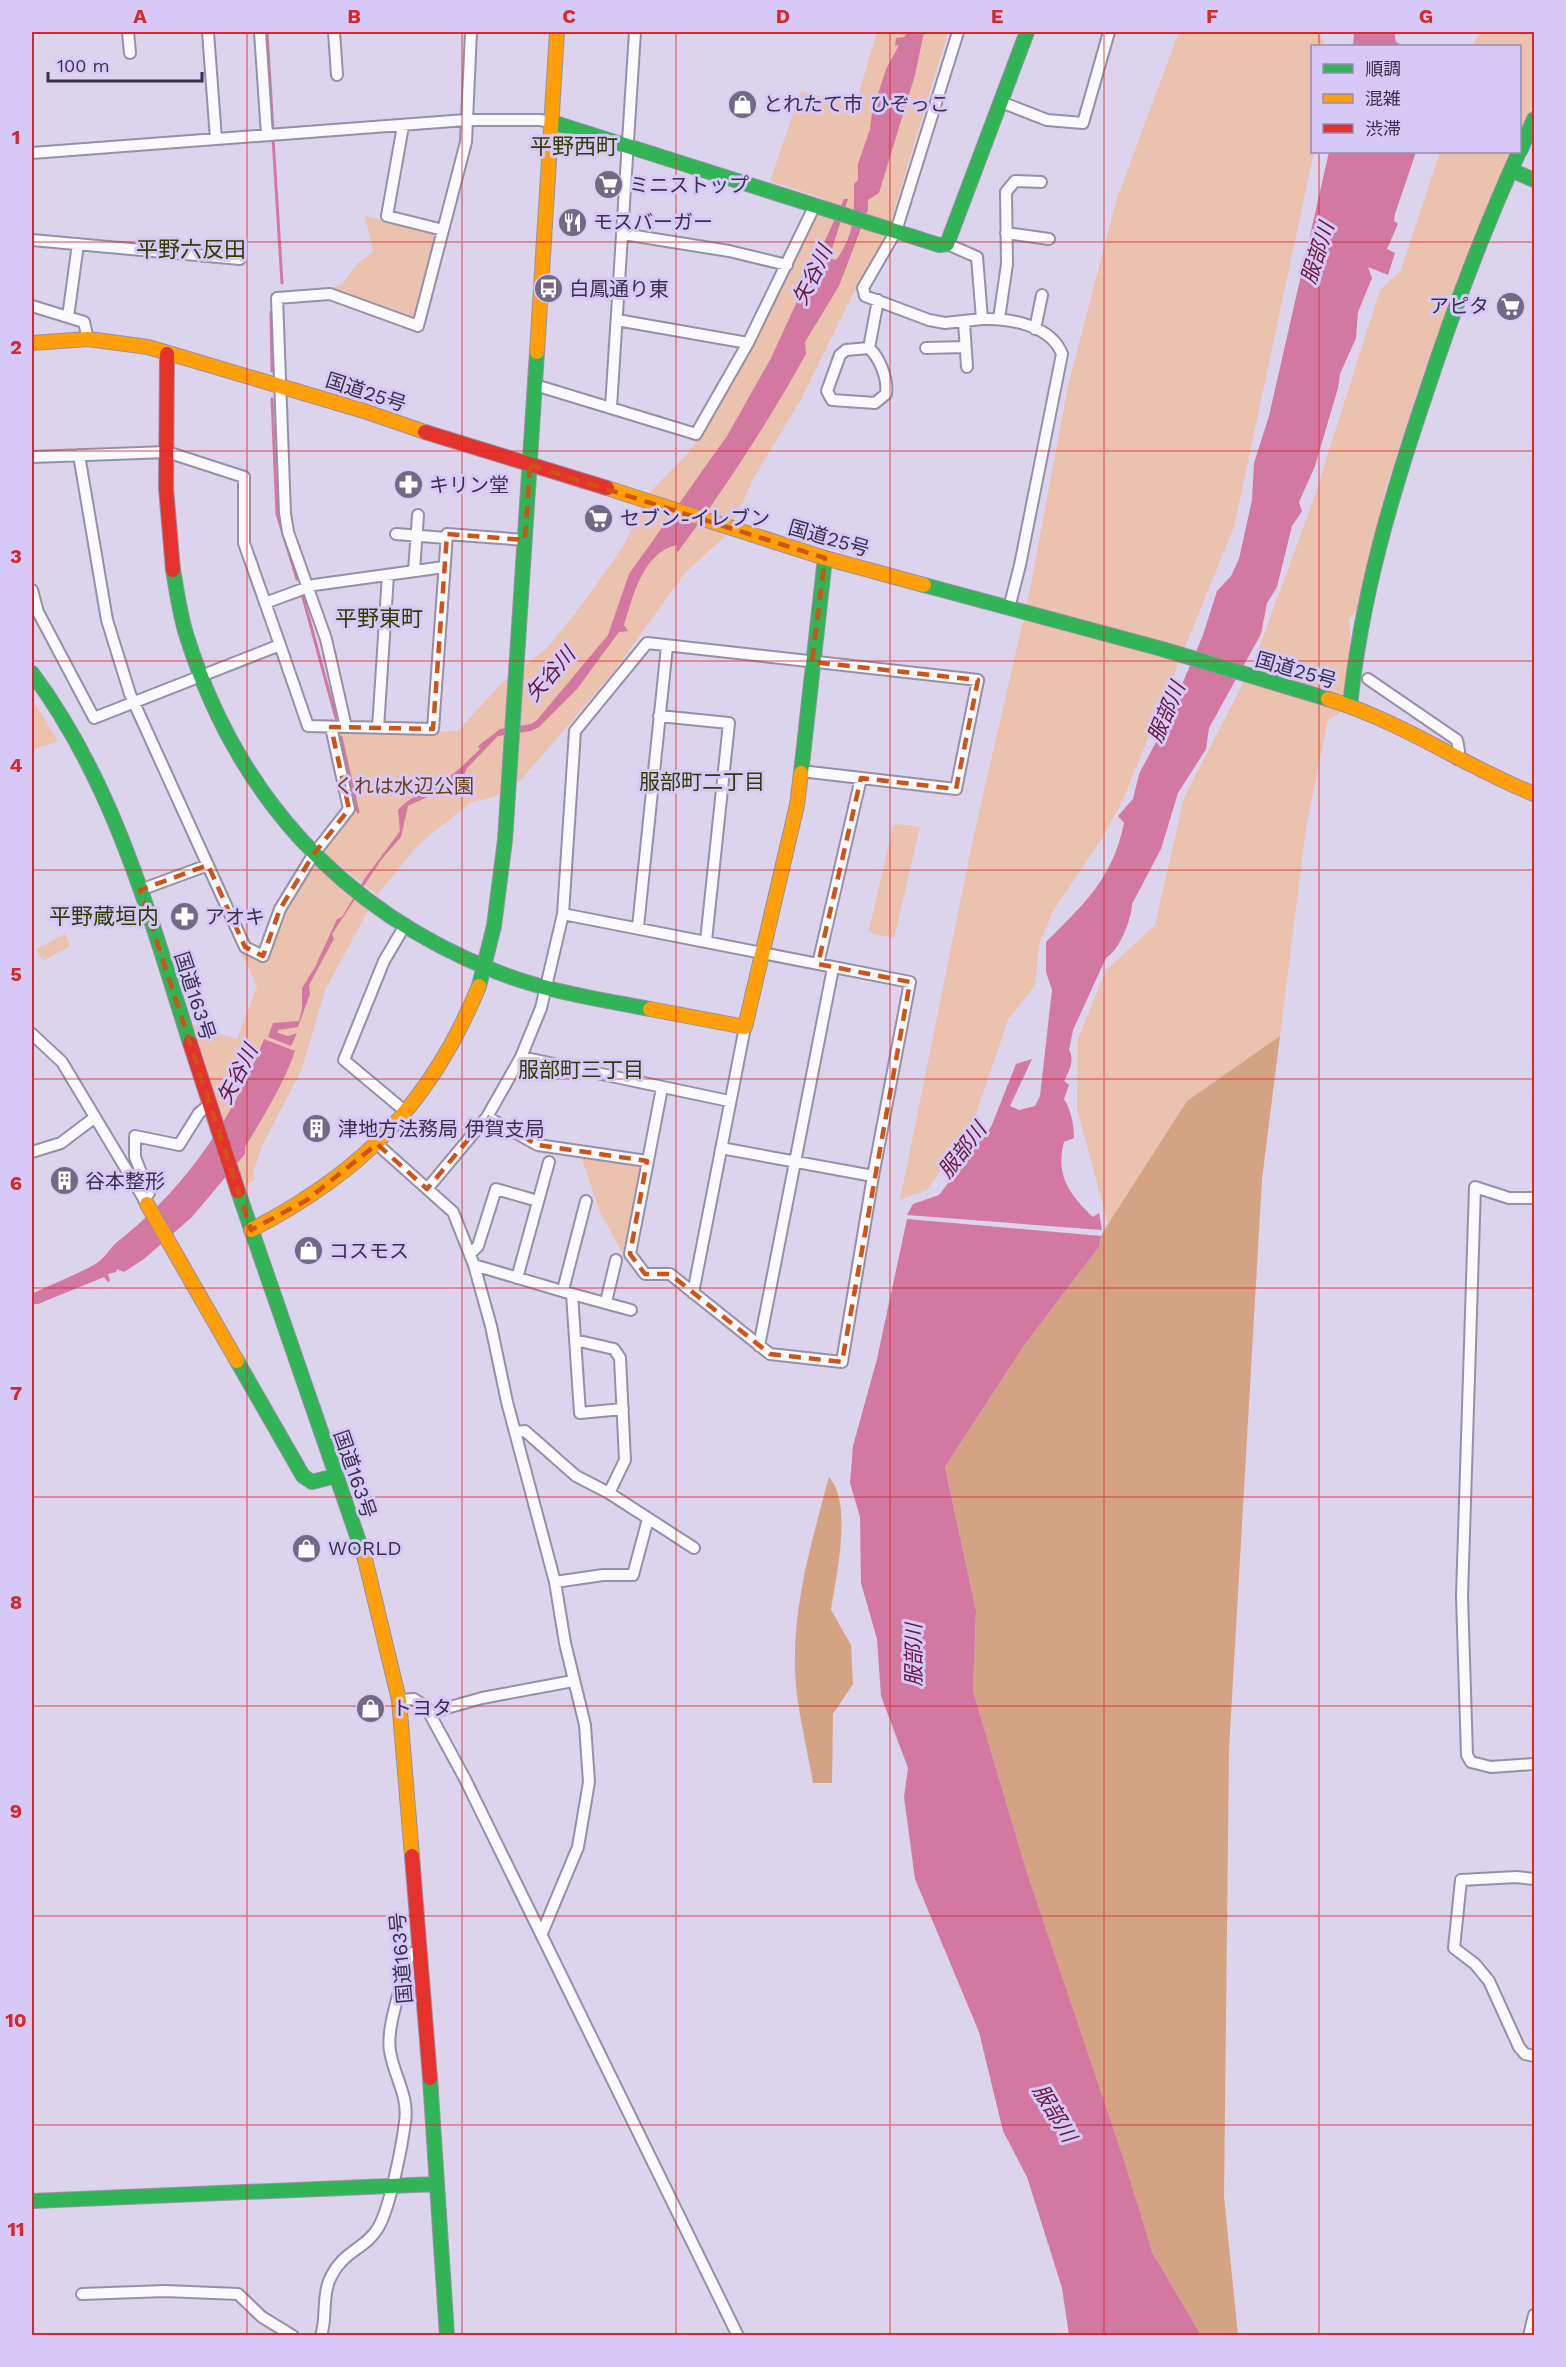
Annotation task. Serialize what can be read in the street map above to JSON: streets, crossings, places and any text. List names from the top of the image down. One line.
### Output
{"streets":{"main road":["国道25号","国道163号"]},"districts":["平野西町","平野六反田","平野東町","服部町二丁目","平野蔵垣内","服部町三丁目"],"water":["服部川","矢谷川"],"parks":["くれは水辺公園"],"places":{"shop":["とれたて市 ひぞっこ","コスモス","WORLD","トヨタ"],"supermarket":["ミニストップ","アピタ","セブン-イレブン"],"restaurant":["モスバーガー"],"bus stop":["白鳳通り東"],"pharmacy":["キリン堂","アオキ"],"building":["津地方法務局 伊賀支局","谷本整形"]},"legend":["順調","混雑","渋滞"],"scale_bar":"100 m","grid":{"columns":["A","B","C","D","E","F","G"],"rows":["1","2","3","4","5","6","7","8","9","10","11"]}}
